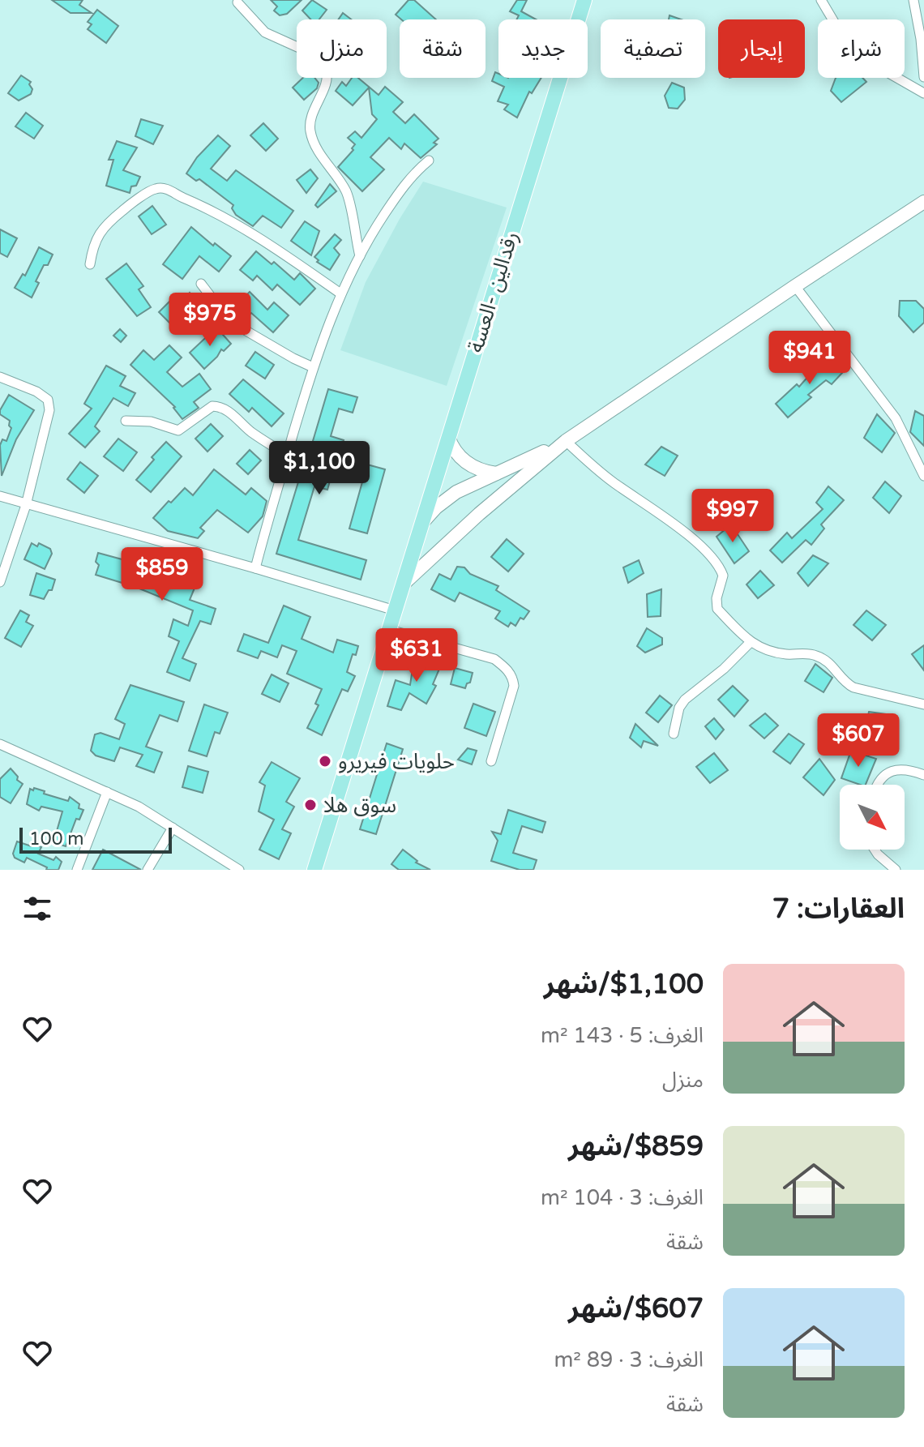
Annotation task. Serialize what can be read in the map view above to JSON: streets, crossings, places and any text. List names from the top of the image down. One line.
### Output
{"streets":{"main road":["رقدالين -العسة"]},"places":["حلويات فيريرو","سوق هلا"],"scale_bar":"100 m","north":"bottom right","page":{"chip":["شراء","إيجار","تصفية","جديد","شقة","منزل"],"price":["$975","$941","$1,100","$997","$859","$631","$607"],"scale":"100 m","heading":"العقارات: 7","list":[{"name":"$1,100/شهر","note":"الغرف: 5 · 143 m² · منزل"},{"name":"$859/شهر","note":"الغرف: 3 · 104 m² · شقة"},{"name":"$607/شهر","note":"الغرف: 3 · 89 m² · شقة"}]}}
